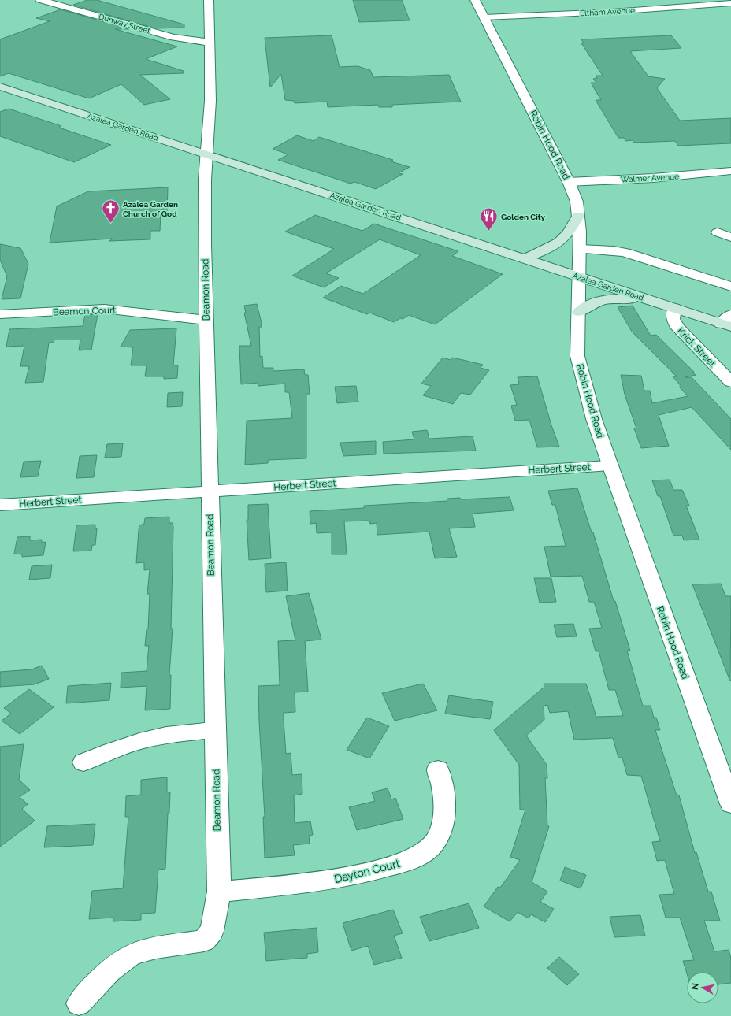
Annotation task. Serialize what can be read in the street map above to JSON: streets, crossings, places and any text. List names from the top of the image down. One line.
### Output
{"streets":{"main road":["Azalea Garden Road"],"street":["Eltham Avenue","Dunway Street","Robin Hood Road","Walmer Avenue","Beamon Road","Beamon Court","Krick Street","Herbert Street","Dayton Court"]},"crossings":[["Eltham Avenue","Robin Hood Road"],["Dunway Street","Beamon Road"],["Azalea Garden Road","Robin Hood Road"],["Azalea Garden Road","Beamon Road"],["Azalea Garden Road","Krick Street"],["Robin Hood Road","Walmer Avenue"],["Robin Hood Road","Herbert Street"],["Beamon Road","Beamon Court"],["Beamon Road","Herbert Street"],["Beamon Road","Dayton Court"]],"places":{"church":["Azalea Garden Church of God"],"restaurant":["Golden City"]},"north":"left"}
